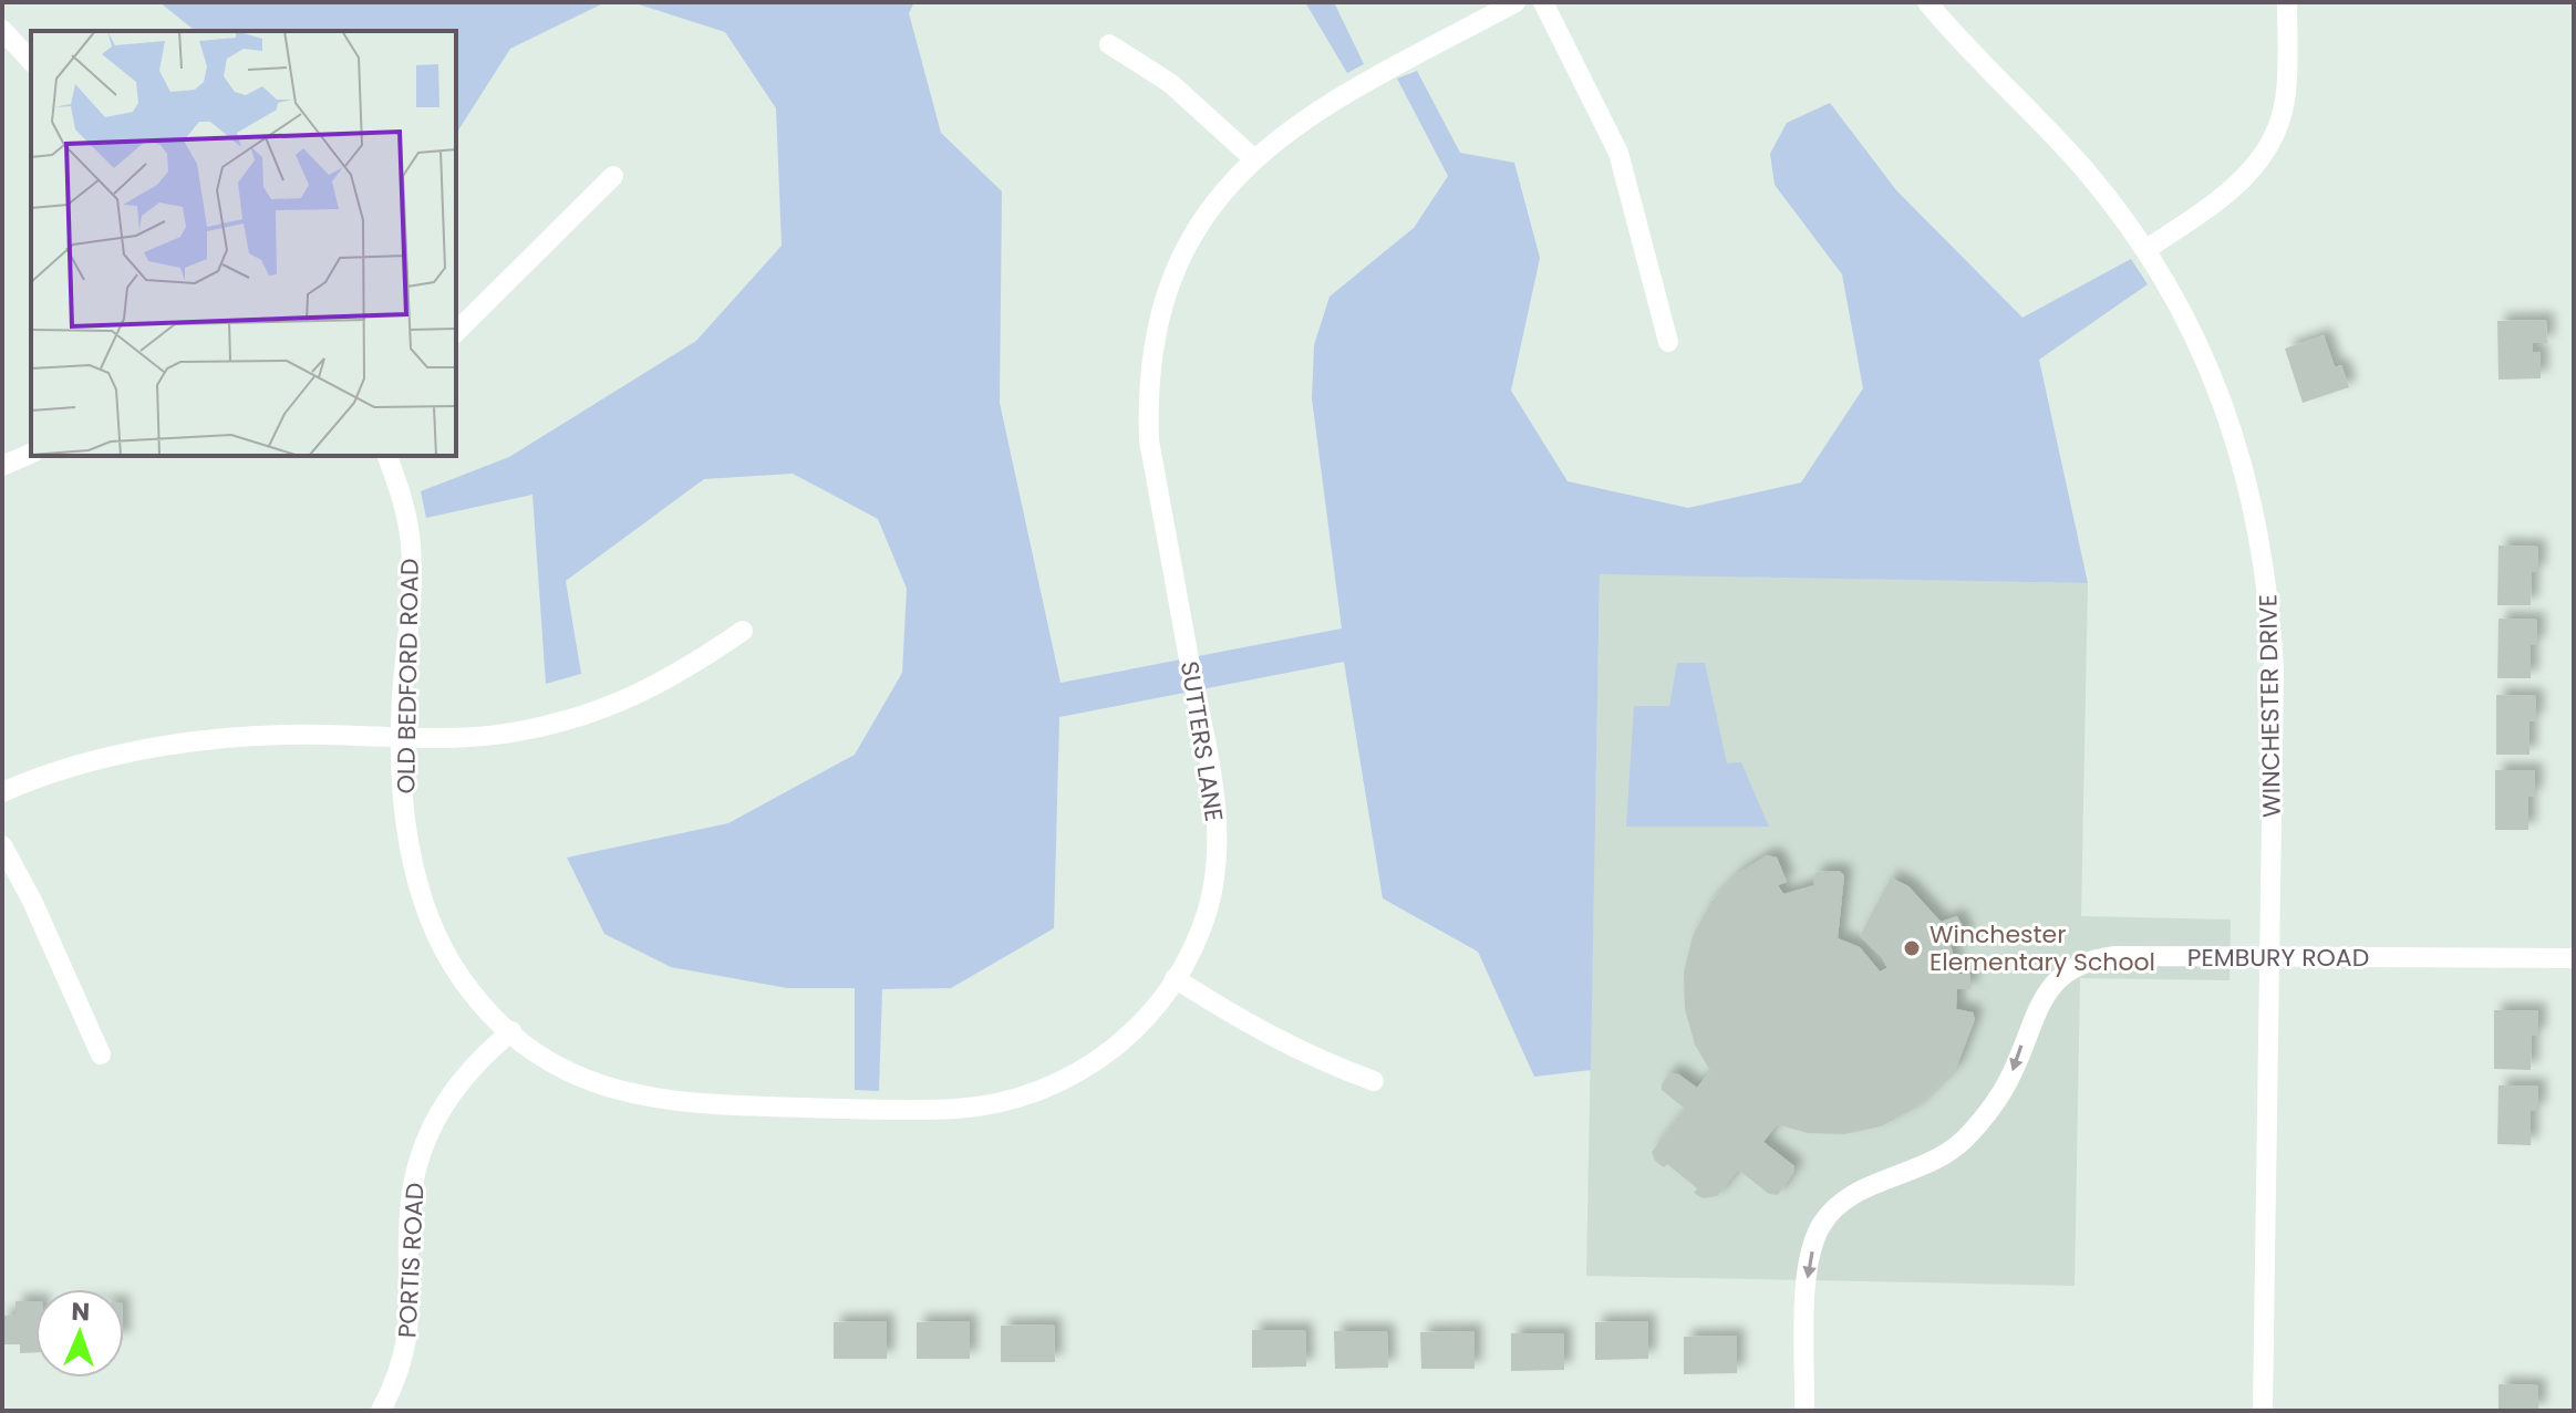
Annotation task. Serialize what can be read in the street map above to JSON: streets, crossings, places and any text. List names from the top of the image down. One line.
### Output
{"streets":{"street":["OLD BEDFORD ROAD","WINCHESTER DRIVE","SUTTERS LANE","PEMBURY ROAD","PORTIS ROAD"]},"crossings":[["OLD BEDFORD ROAD","SUTTERS LANE"],["OLD BEDFORD ROAD","PORTIS ROAD"],["WINCHESTER DRIVE","PEMBURY ROAD"],["SUTTERS LANE","PORTIS ROAD"]],"one_way":["PEMBURY ROAD"],"places":["Winchester Elementary School"],"north":"top"}
